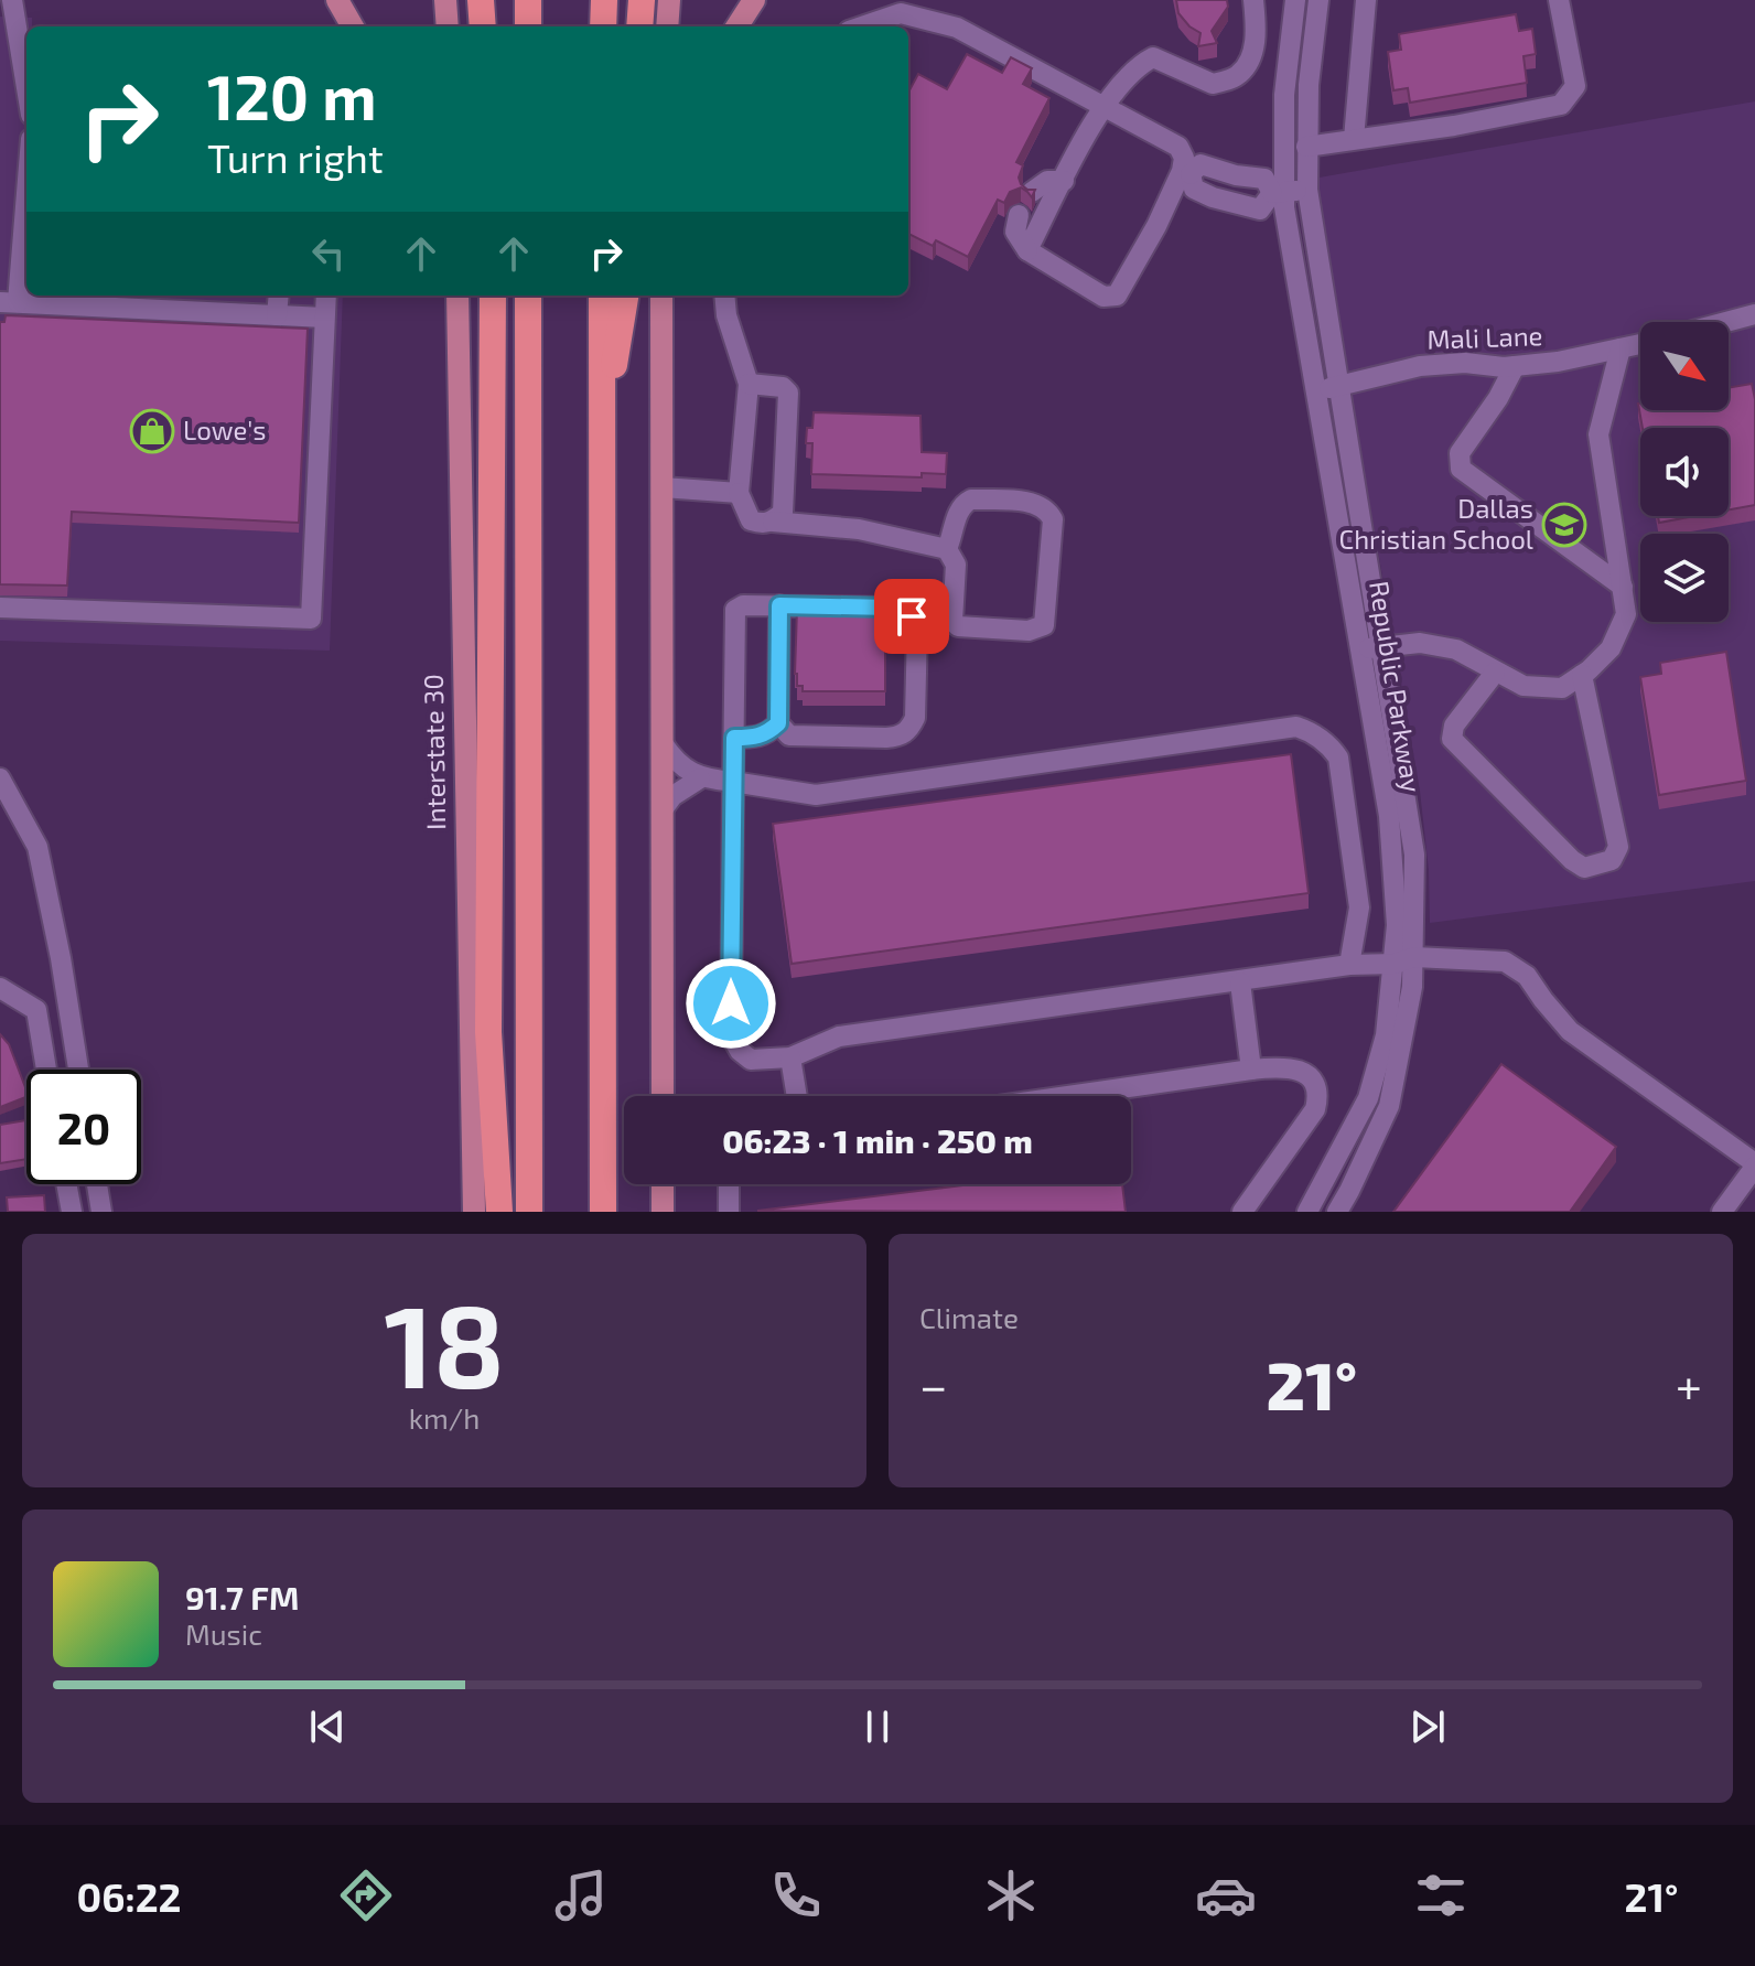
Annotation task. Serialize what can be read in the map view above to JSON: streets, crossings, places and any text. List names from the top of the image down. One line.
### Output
{"streets":{"main road":["Interstate 30"],"street":["Mali Lane","Republic Parkway"]},"crossings":[["Mali Lane","Republic Parkway"]],"places":{"shop":["Lowe's"],"school or university":["Dallas Christian School"]},"north":"bottom right","page":{"turn":["120 m","Turn right"],"limit":"20","trip":"06:23 · 1 min · 250 m","tile":[["18","km/h"],"Climate"],"heat":["−","21°","+"],"song":["91.7 FM","Music"],"tabs":["06:22","21°"]}}
